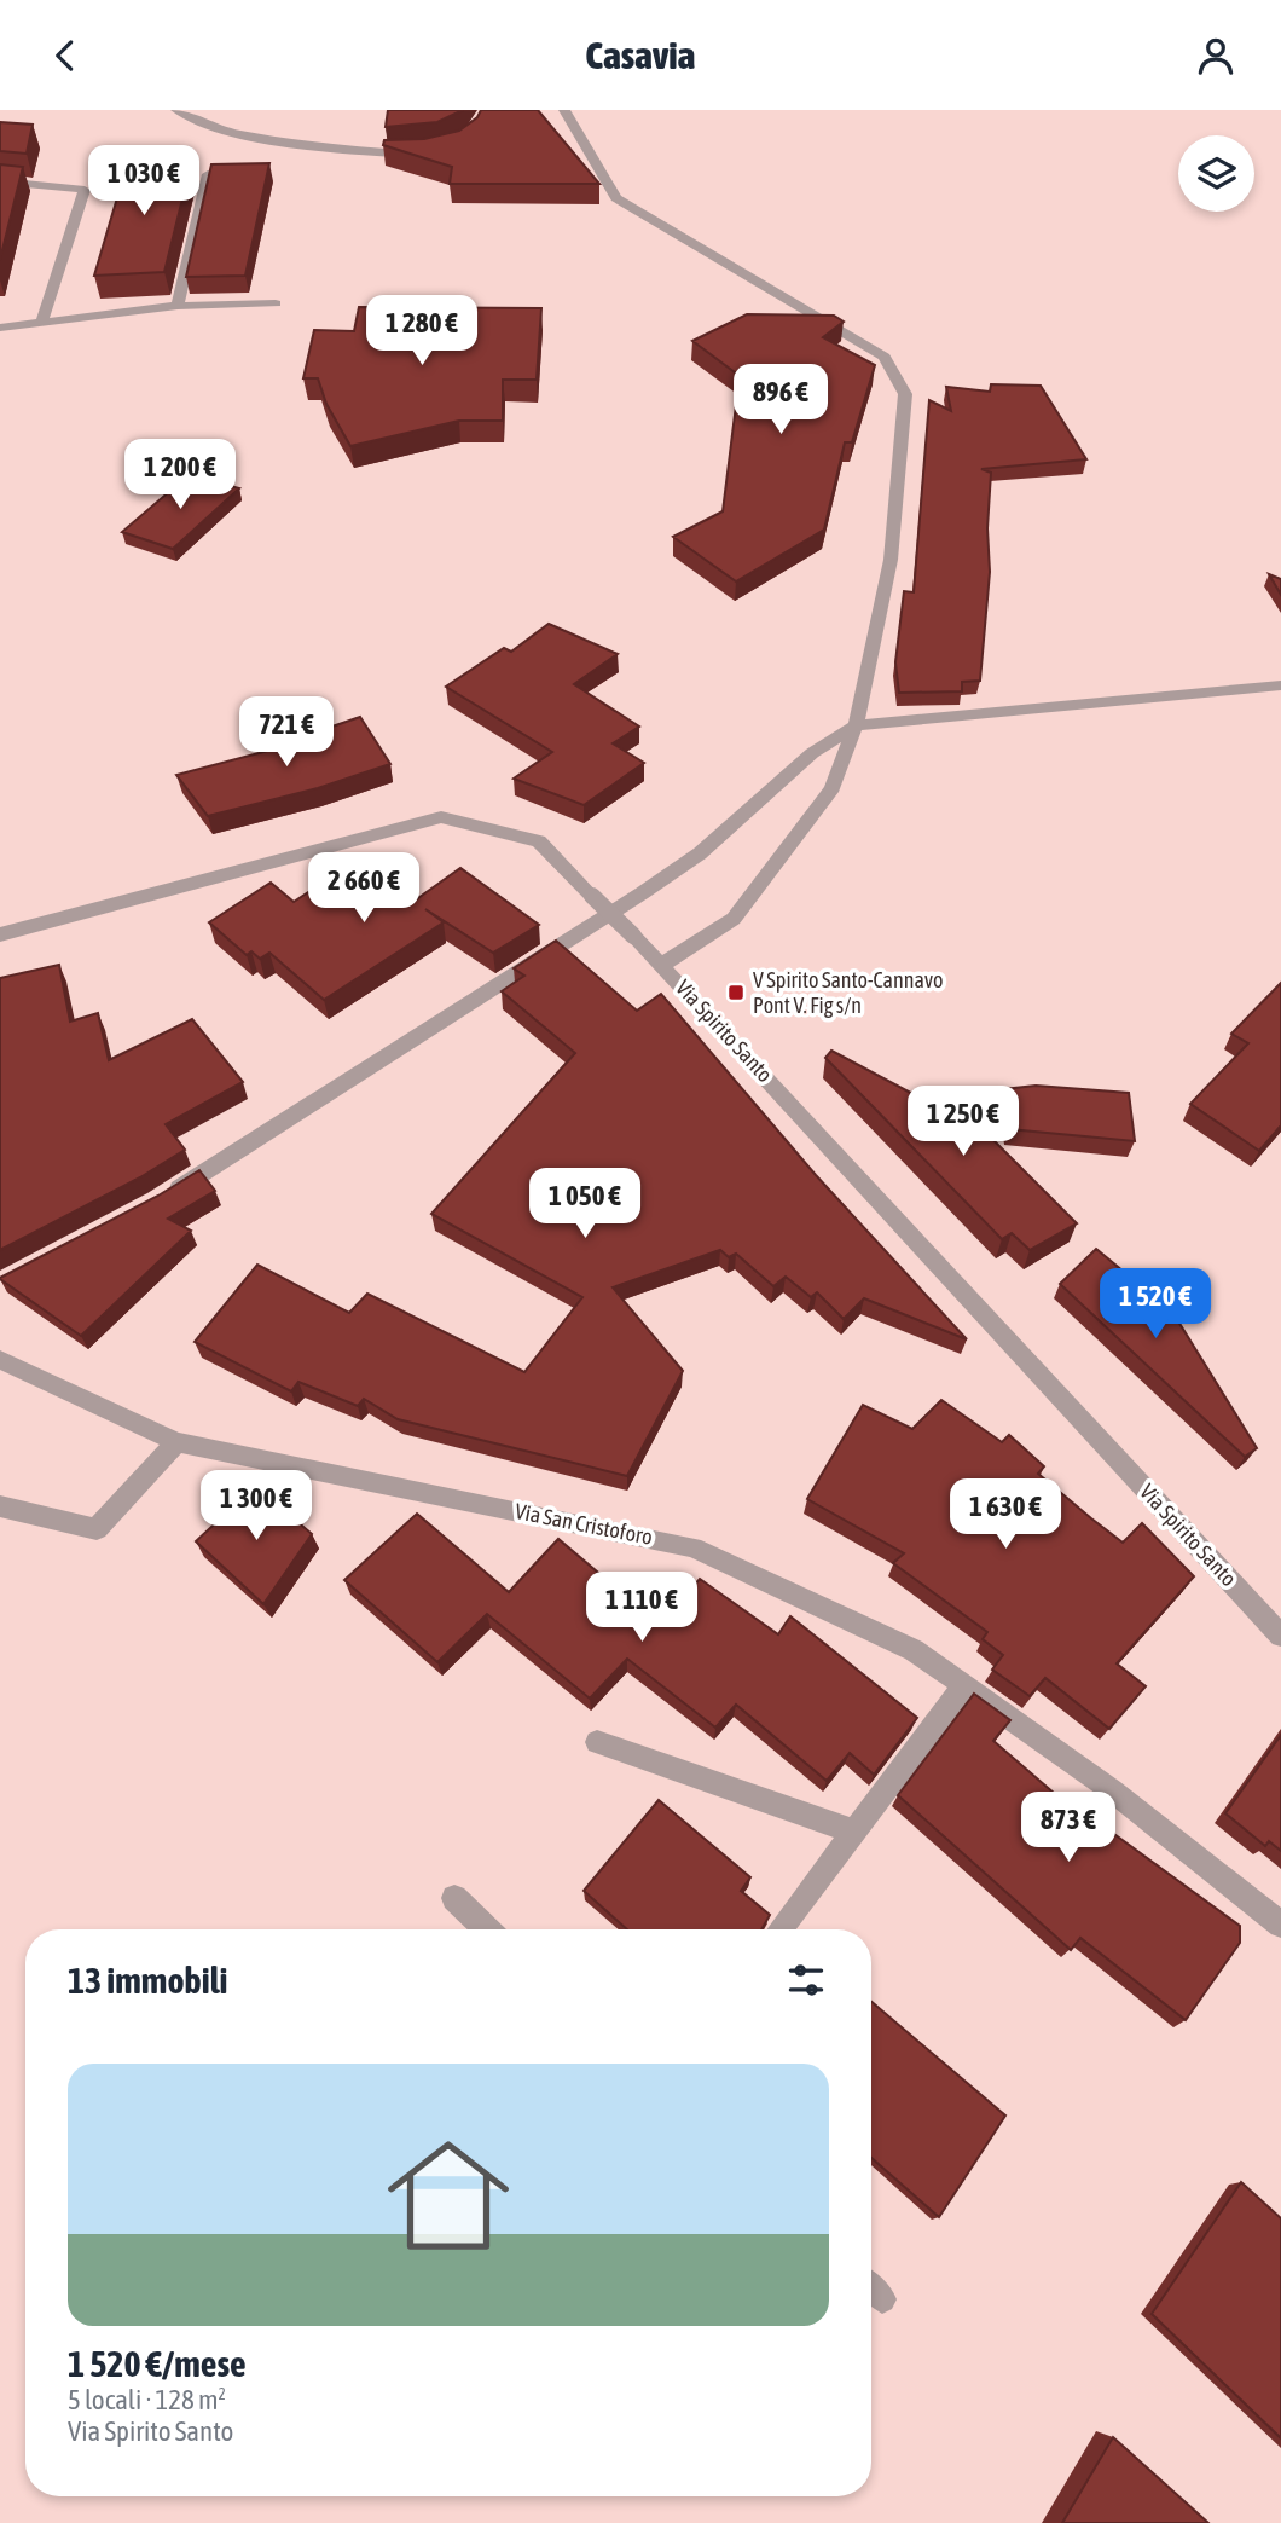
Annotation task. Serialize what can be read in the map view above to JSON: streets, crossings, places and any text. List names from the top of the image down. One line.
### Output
{"streets":{"street":["Via Spirito Santo","Via San Cristoforo"]},"places":{"transit":["V Spirito Santo-Cannavo Pont V. Fig s/n"]},"page":{"header":"Casavia","price":["1 030 €","1 280 €","896 €","1 200 €","721 €","2 660 €","1 250 €","1 050 €","1 520 €","1 300 €","1 630 €","1 110 €","873 €"],"heading":"13 immobili","list":[{"name":"1 520 €/mese","note":"5 locali · 128 m² · Via Spirito Santo"}]}}
